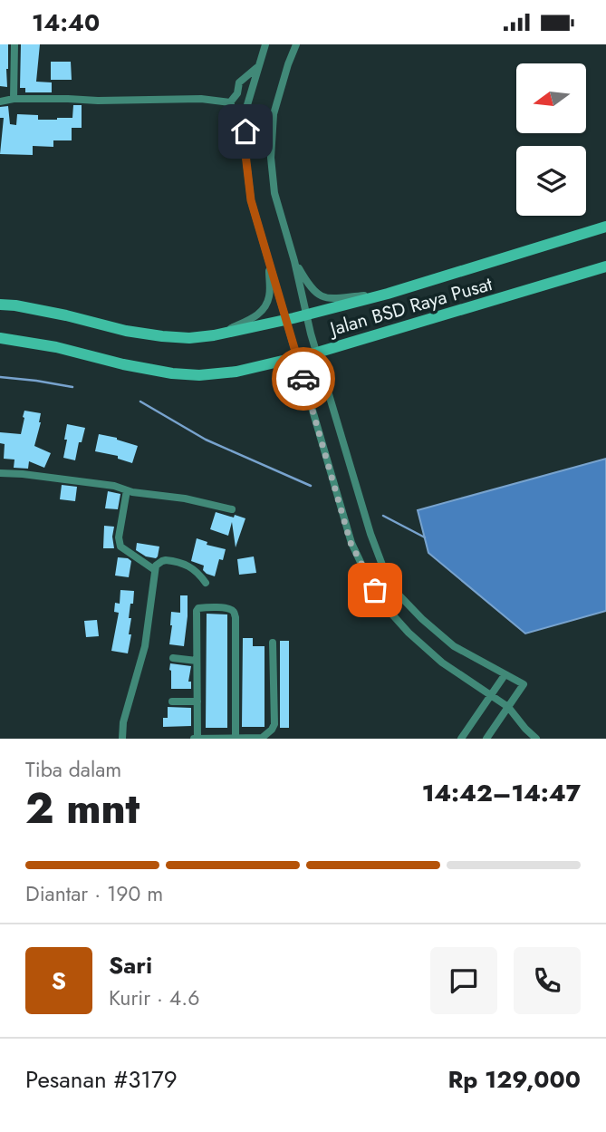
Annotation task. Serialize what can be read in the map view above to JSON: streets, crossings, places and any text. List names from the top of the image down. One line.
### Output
{"streets":{"main road":["Jalan BSD Raya Pusat"]},"north":"left","page":{"status":"14:40","heading":["2 mnt","Tiba dalam","14:42–14:47"],"panel":["Sari","Kurir · 4.6","Pesanan #3179","Rp 129,000"],"bar":"Diantar · 190 m","round":"S"}}
